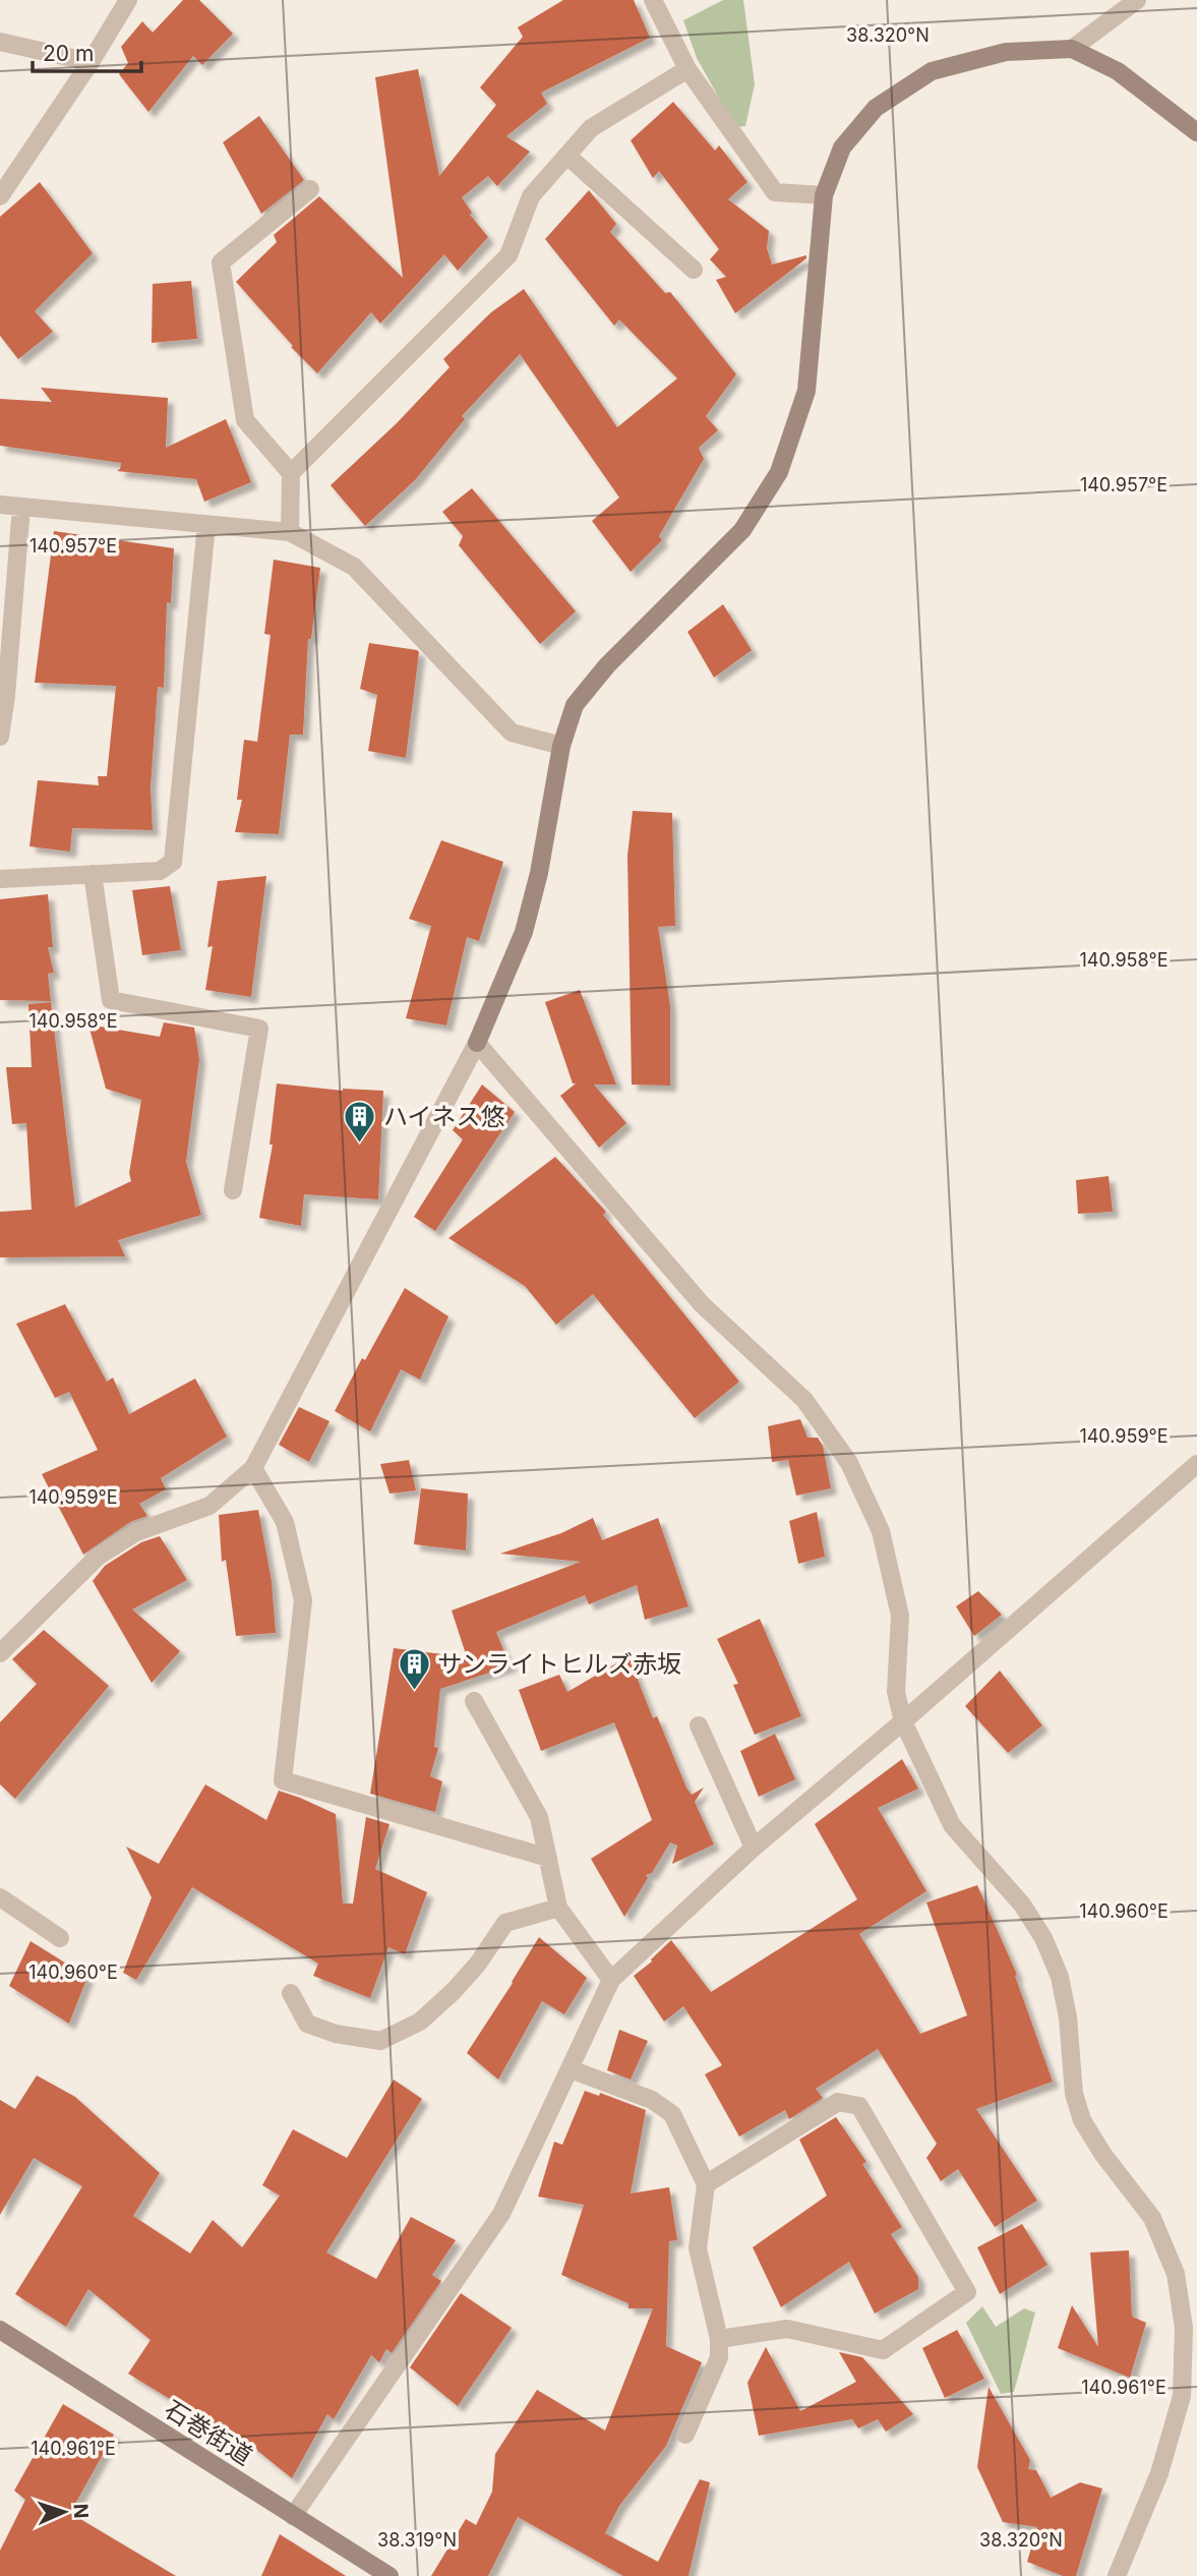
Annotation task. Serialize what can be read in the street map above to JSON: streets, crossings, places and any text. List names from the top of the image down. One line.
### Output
{"streets":{"street":["石巻街道"]},"places":{"building":["ハイネス悠","サンライトヒルズ赤坂"]},"scale_bar":"20 m","north":"right","coordinates":["38.320°N","140.957°E","140.958°E","140.959°E","140.960°E","140.961°E","38.319°N"]}
